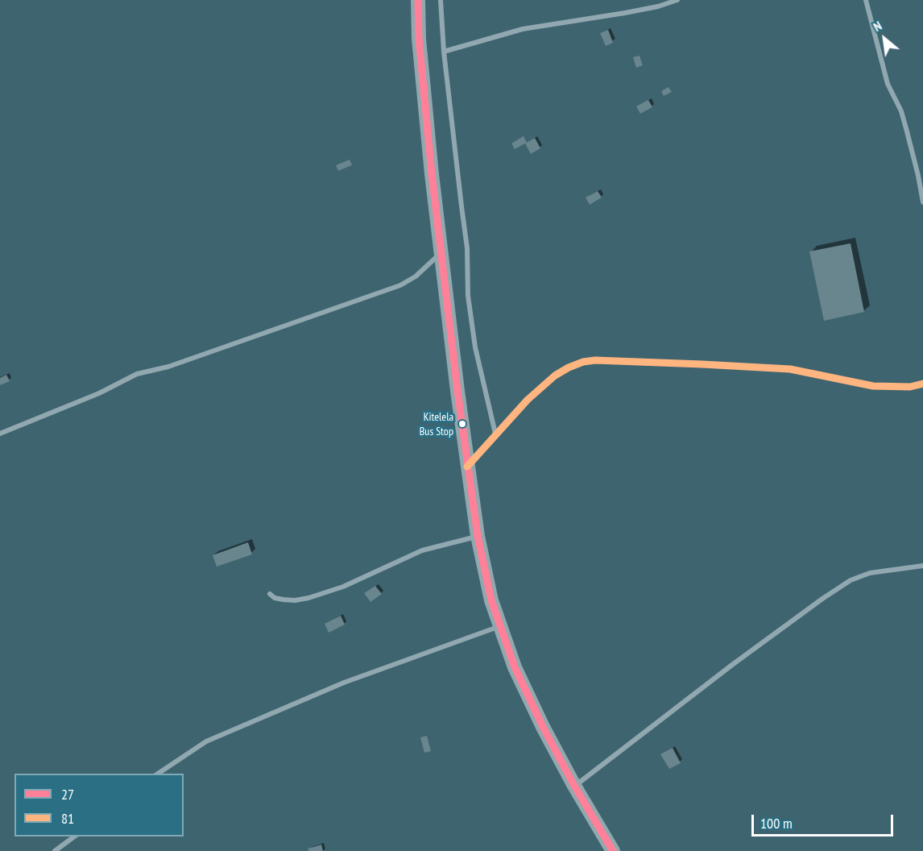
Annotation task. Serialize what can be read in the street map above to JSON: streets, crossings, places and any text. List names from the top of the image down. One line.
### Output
{"places":["Kitelela Bus Stop"],"lines":["transit line 27","transit line 81"],"legend":["27","81"],"scale_bar":"100 m","north":"top left"}
